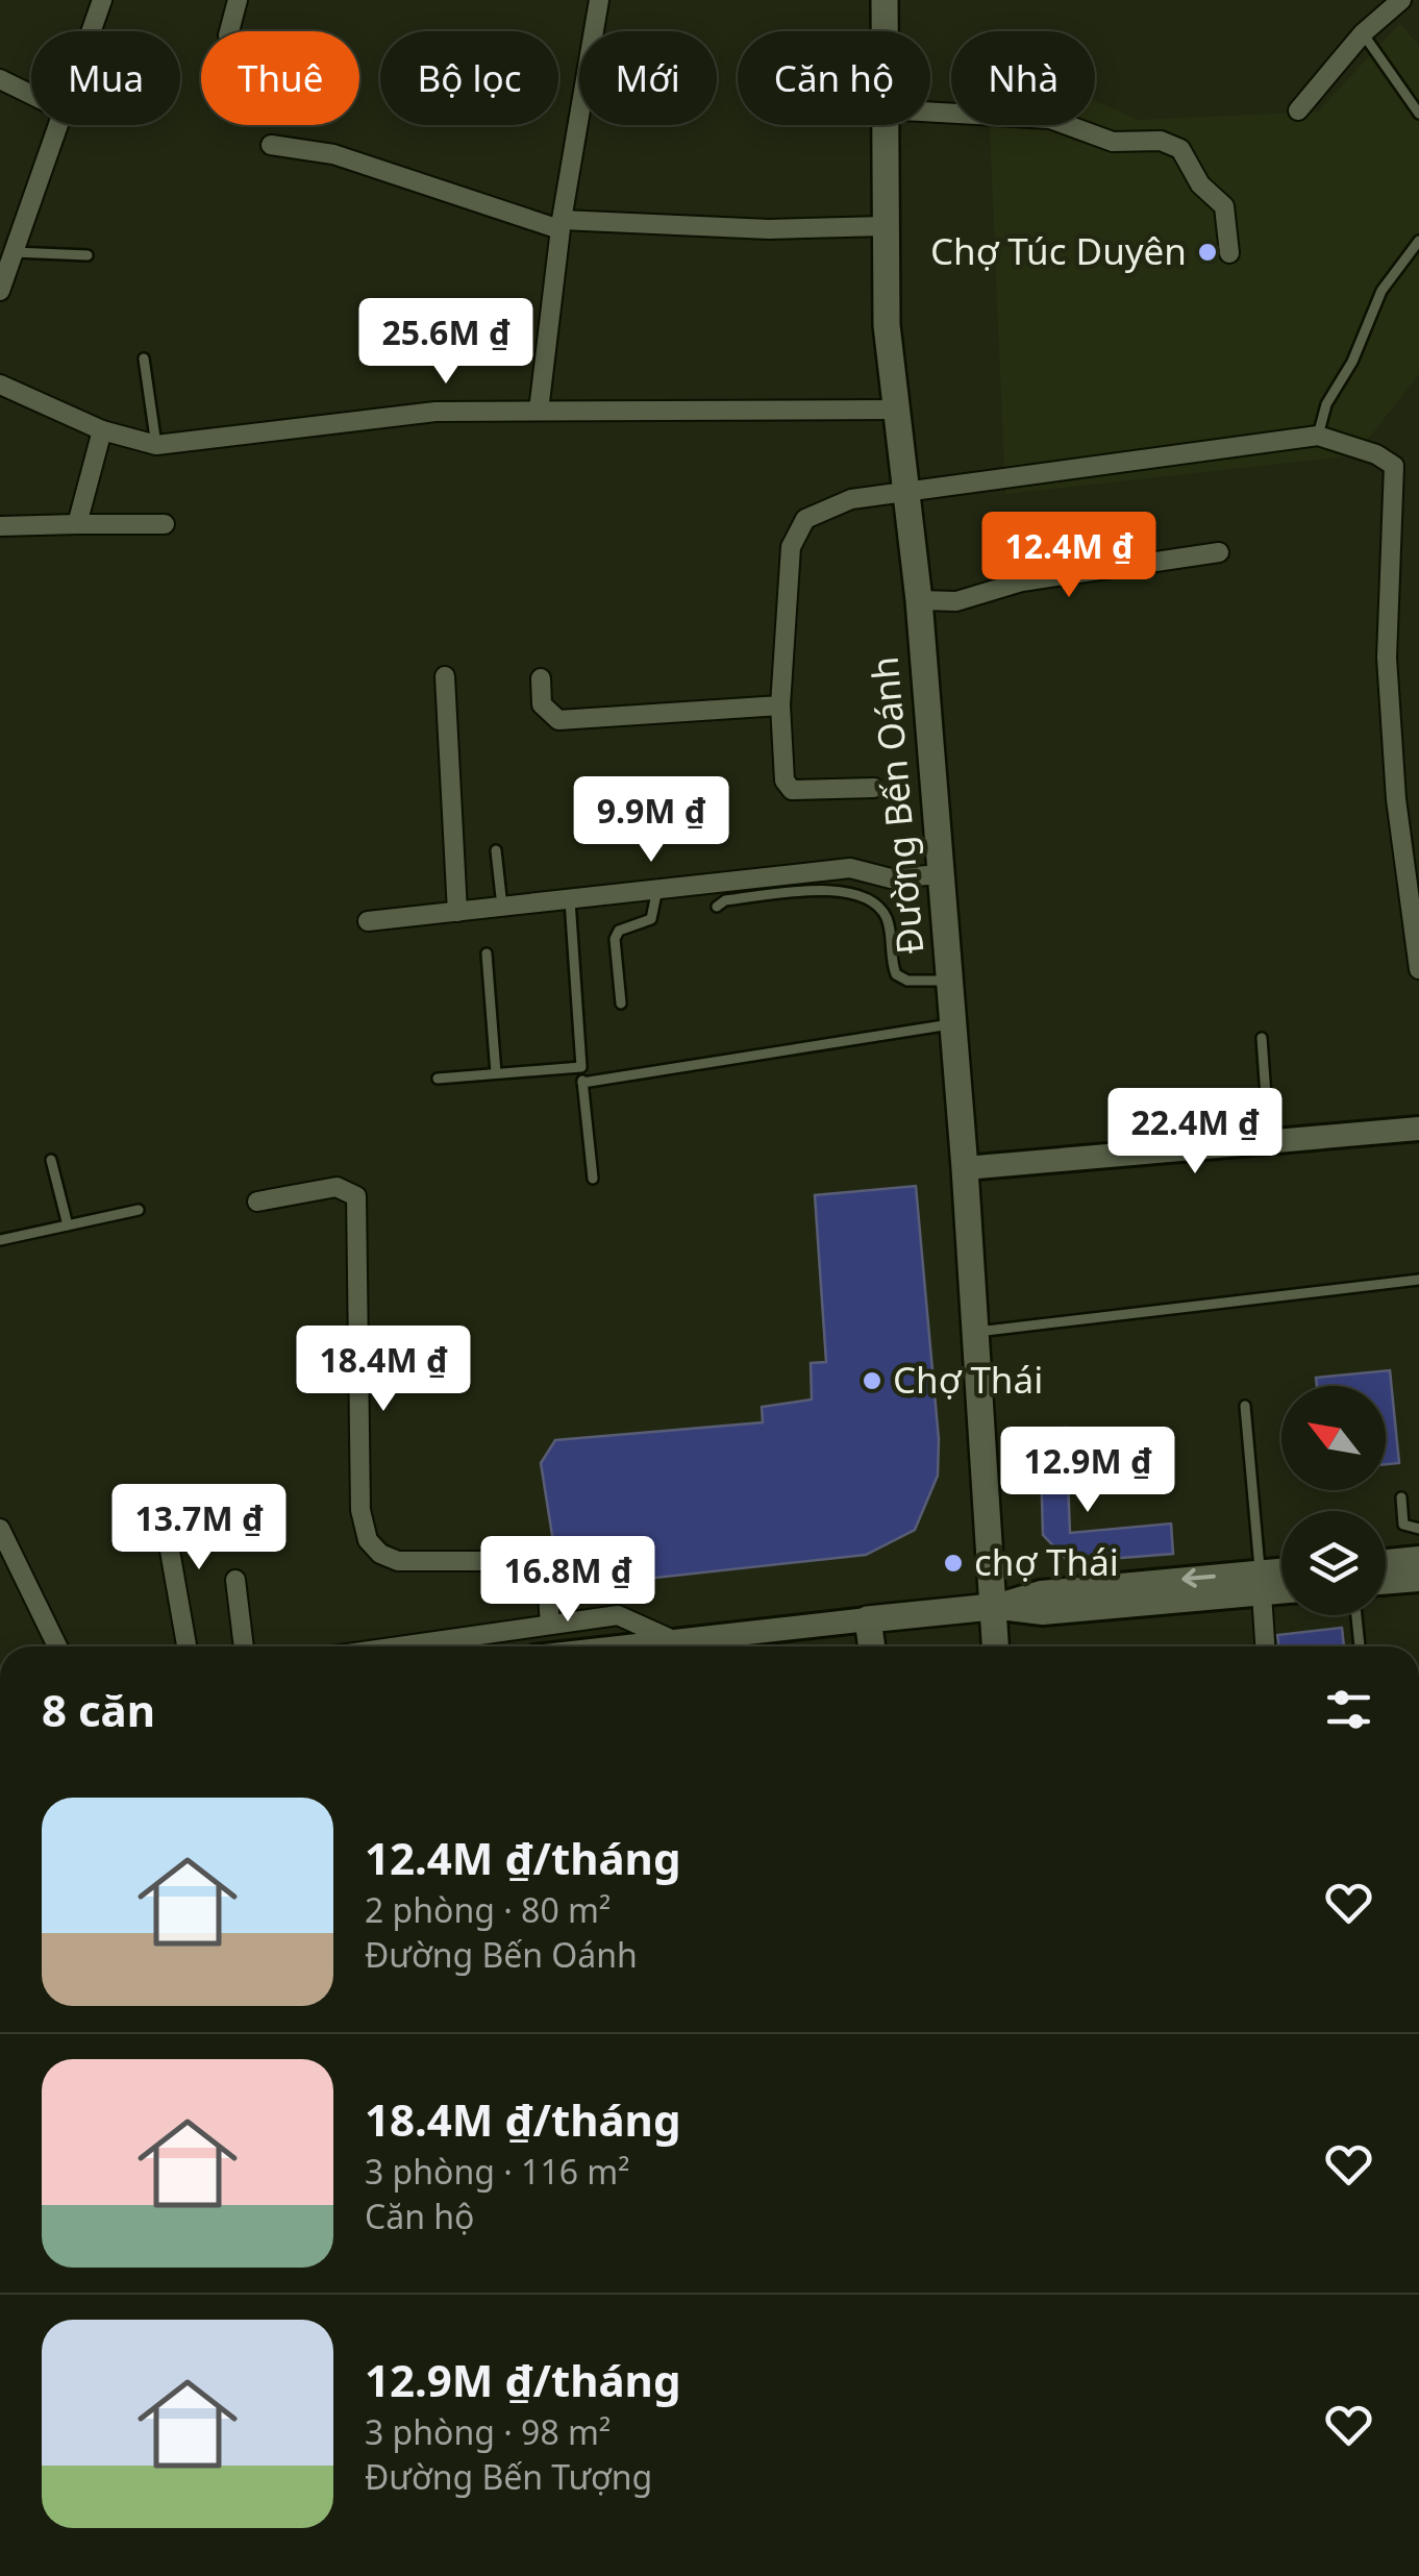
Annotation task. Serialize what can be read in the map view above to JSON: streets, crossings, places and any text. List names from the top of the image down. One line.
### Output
{"streets":{"main road":["Đường Bến Oánh"]},"places":["Chợ Túc Duyên","Chợ Thái","chợ Thái"],"north":"top left","page":{"chip":["Mua","Thuê","Bộ lọc","Mới","Căn hộ","Nhà"],"price":["25.6M ₫","12.4M ₫","9.9M ₫","22.4M ₫","18.4M ₫","12.9M ₫","13.7M ₫","16.8M ₫"],"heading":"8 căn","list":[{"name":"12.4M ₫/tháng","note":"2 phòng · 80 m² · Đường Bến Oánh"},{"name":"18.4M ₫/tháng","note":"3 phòng · 116 m² · Căn hộ"},{"name":"12.9M ₫/tháng","note":"3 phòng · 98 m² · Đường Bến Tượng"}]}}
